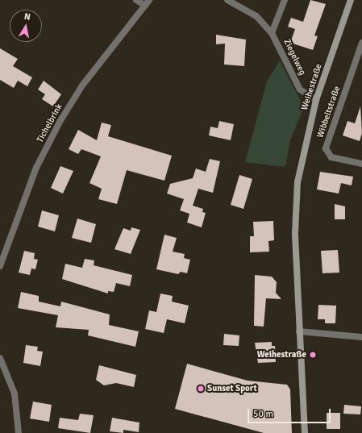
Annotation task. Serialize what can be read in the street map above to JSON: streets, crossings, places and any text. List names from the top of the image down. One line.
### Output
{"streets":{"main road":["Weihestraße"],"street":["Ziegelweg","Wibbeltstraße","Tichelbrink"]},"crossings":[["Ziegelweg","Weihestraße"]],"places":["Weihestraße","Sunset Sport"],"scale_bar":"50 m","north":"top"}
